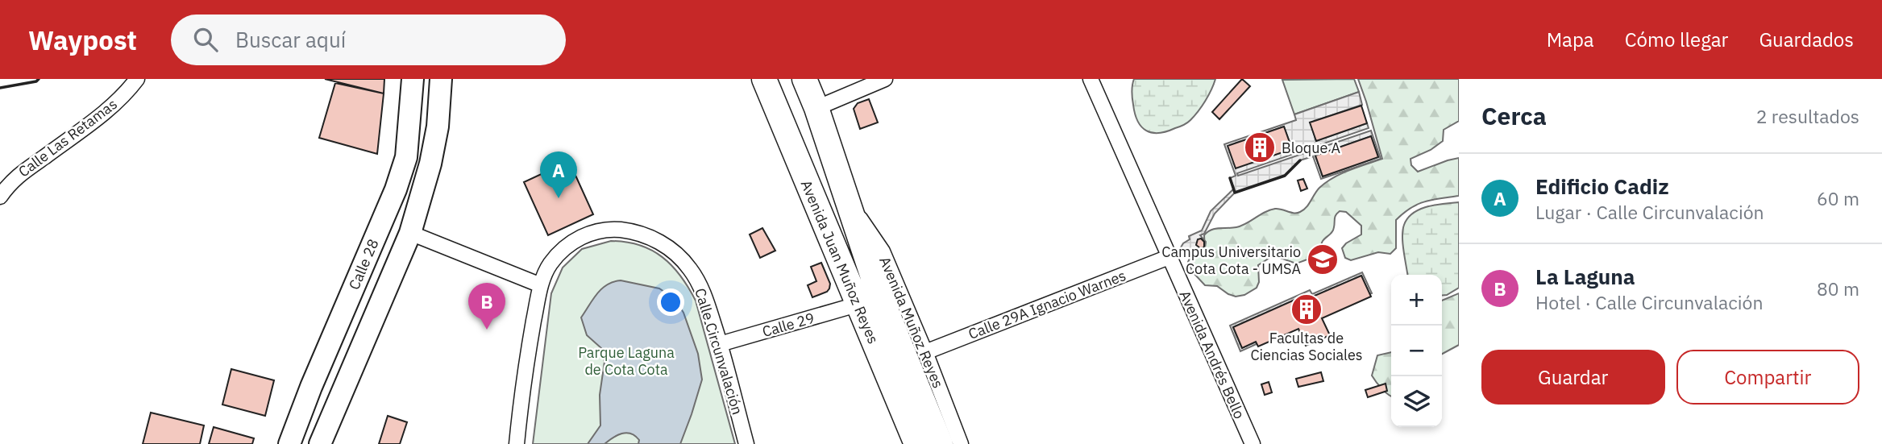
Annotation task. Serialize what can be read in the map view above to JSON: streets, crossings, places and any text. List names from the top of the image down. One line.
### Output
{"streets":{"main road":["Avenida Juan Muñoz Reyes","Calle 28"],"street":["Calle Las Retamas","Calle 29A Ignacio Warnes","Avenida Muñoz Reyes","Calle 29","Calle Circunvalación","Avenida Andrés Bello"]},"crossings":[["Avenida Juan Muñoz Reyes","Avenida Muñoz Reyes"],["Avenida Juan Muñoz Reyes","Calle 29"],["Calle 29A Ignacio Warnes","Avenida Muñoz Reyes"],["Calle 29A Ignacio Warnes","Avenida Andrés Bello"],["Calle 29","Calle Circunvalación"]],"parks":["Parque Laguna de Cota Cota"],"places":{"building":["Bloque A","Facultas de Ciencias Sociales"],"school or university":["Campus Universitario Cota Cota - UMSA"]},"page":{"header":"Waypost","search":"Buscar aquí","nav":["Mapa","Cómo llegar","Guardados"],"heading":["Cerca","2 resultados"],"pins":["A","B"],"list":[{"mark":"A","name":"Edificio Cadiz","note":"Lugar · Calle Circunvalación","value":"60 m"},{"mark":"B","name":"La Laguna","note":"Hotel · Calle Circunvalación","value":"80 m"}],"map_buttons":["+","−"],"buttons":["Guardar","Compartir"]}}
